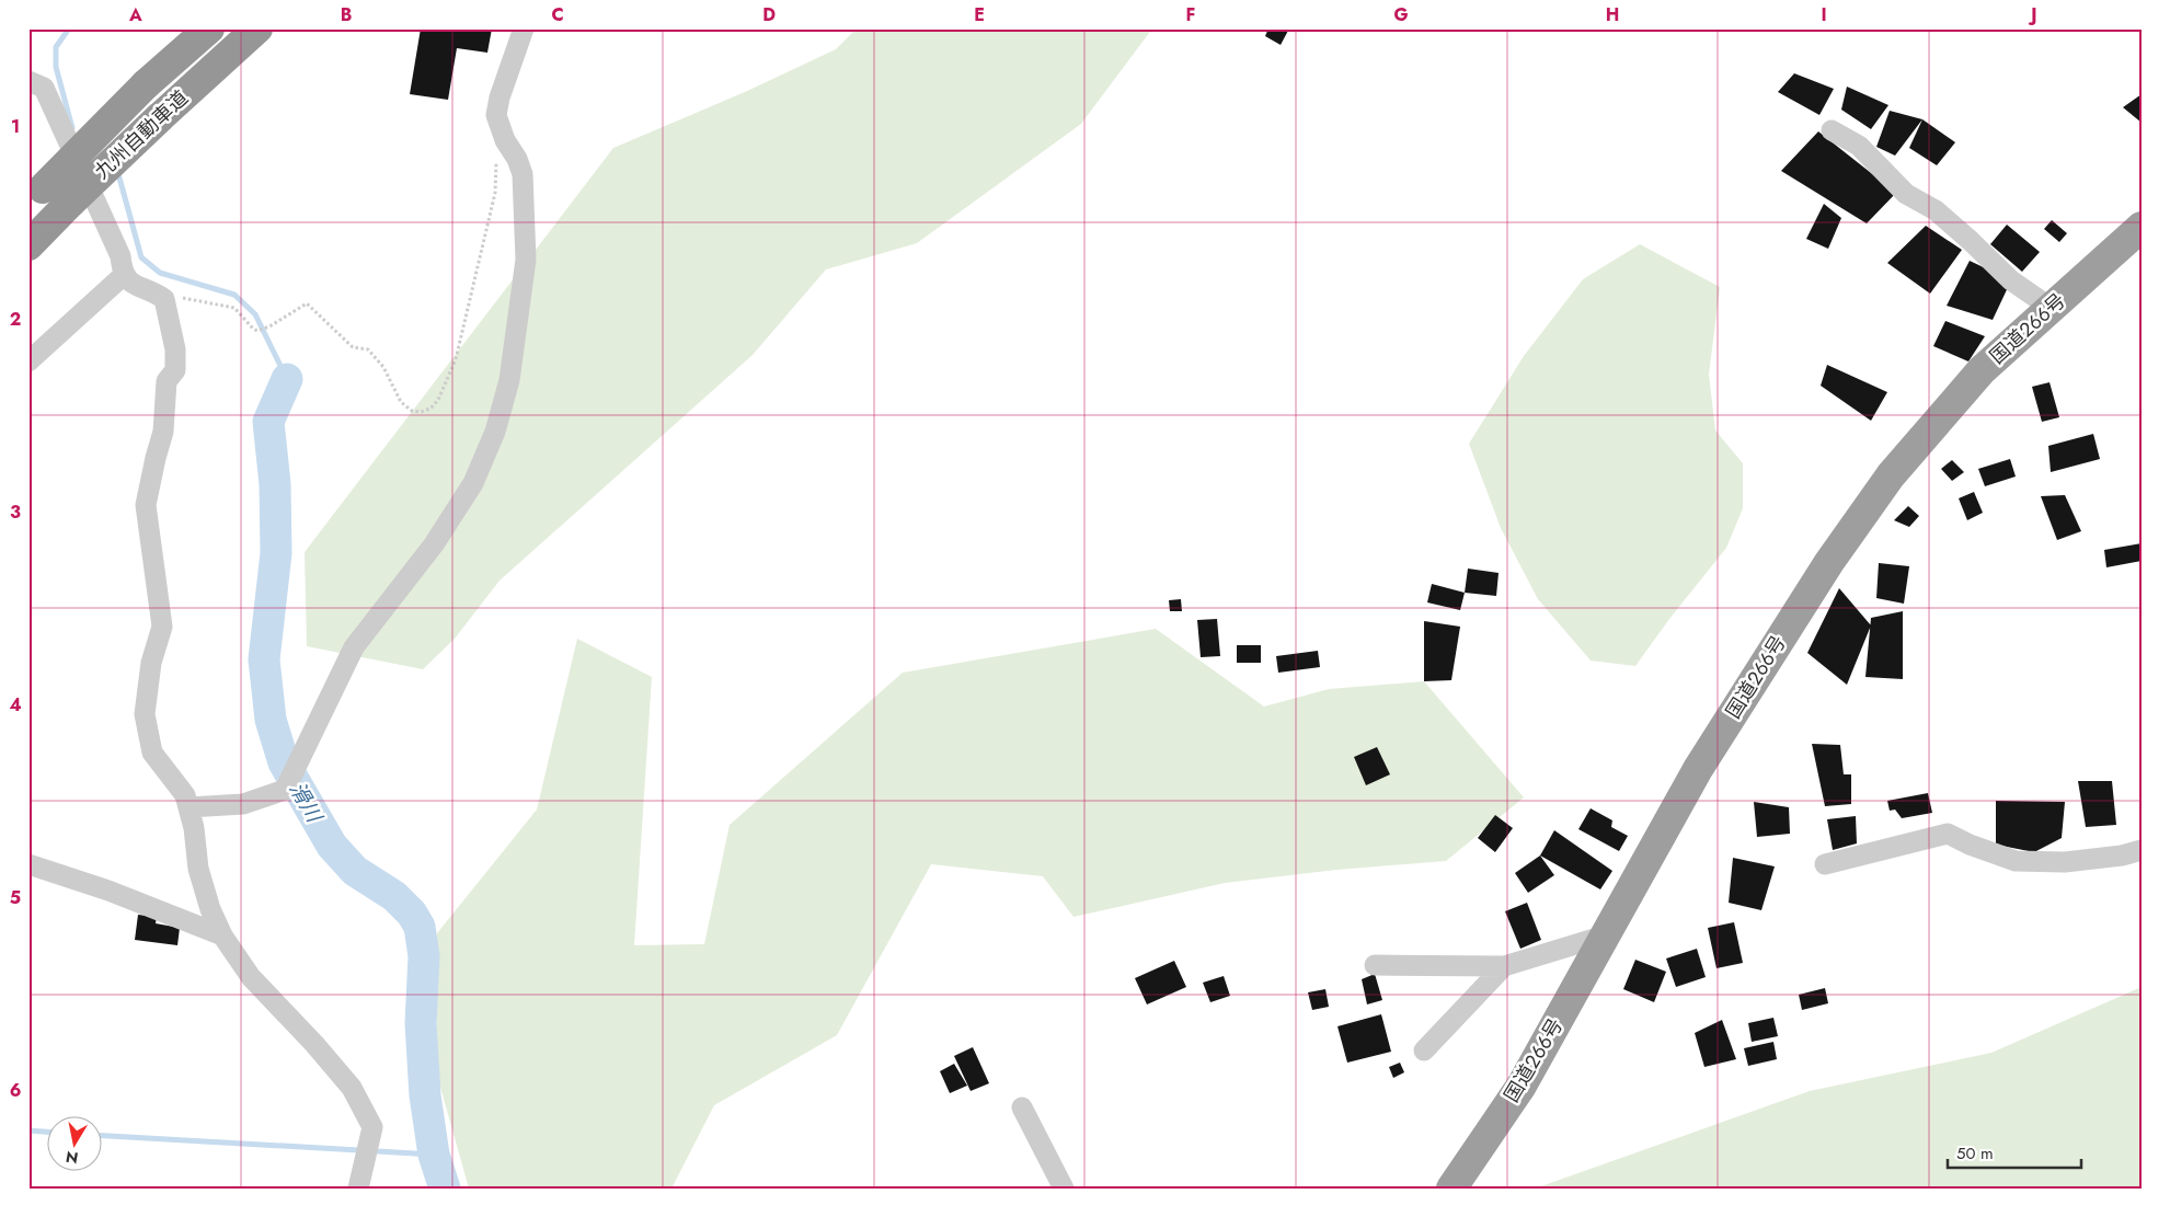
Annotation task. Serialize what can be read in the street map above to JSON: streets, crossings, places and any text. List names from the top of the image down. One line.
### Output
{"streets":{"highway":["九州自動車道","国道266号"]},"water":["滑川"],"scale_bar":"50 m","north":"bottom","grid":{"columns":["A","B","C","D","E","F","G","H","I","J"],"rows":["1","2","3","4","5","6"]}}
